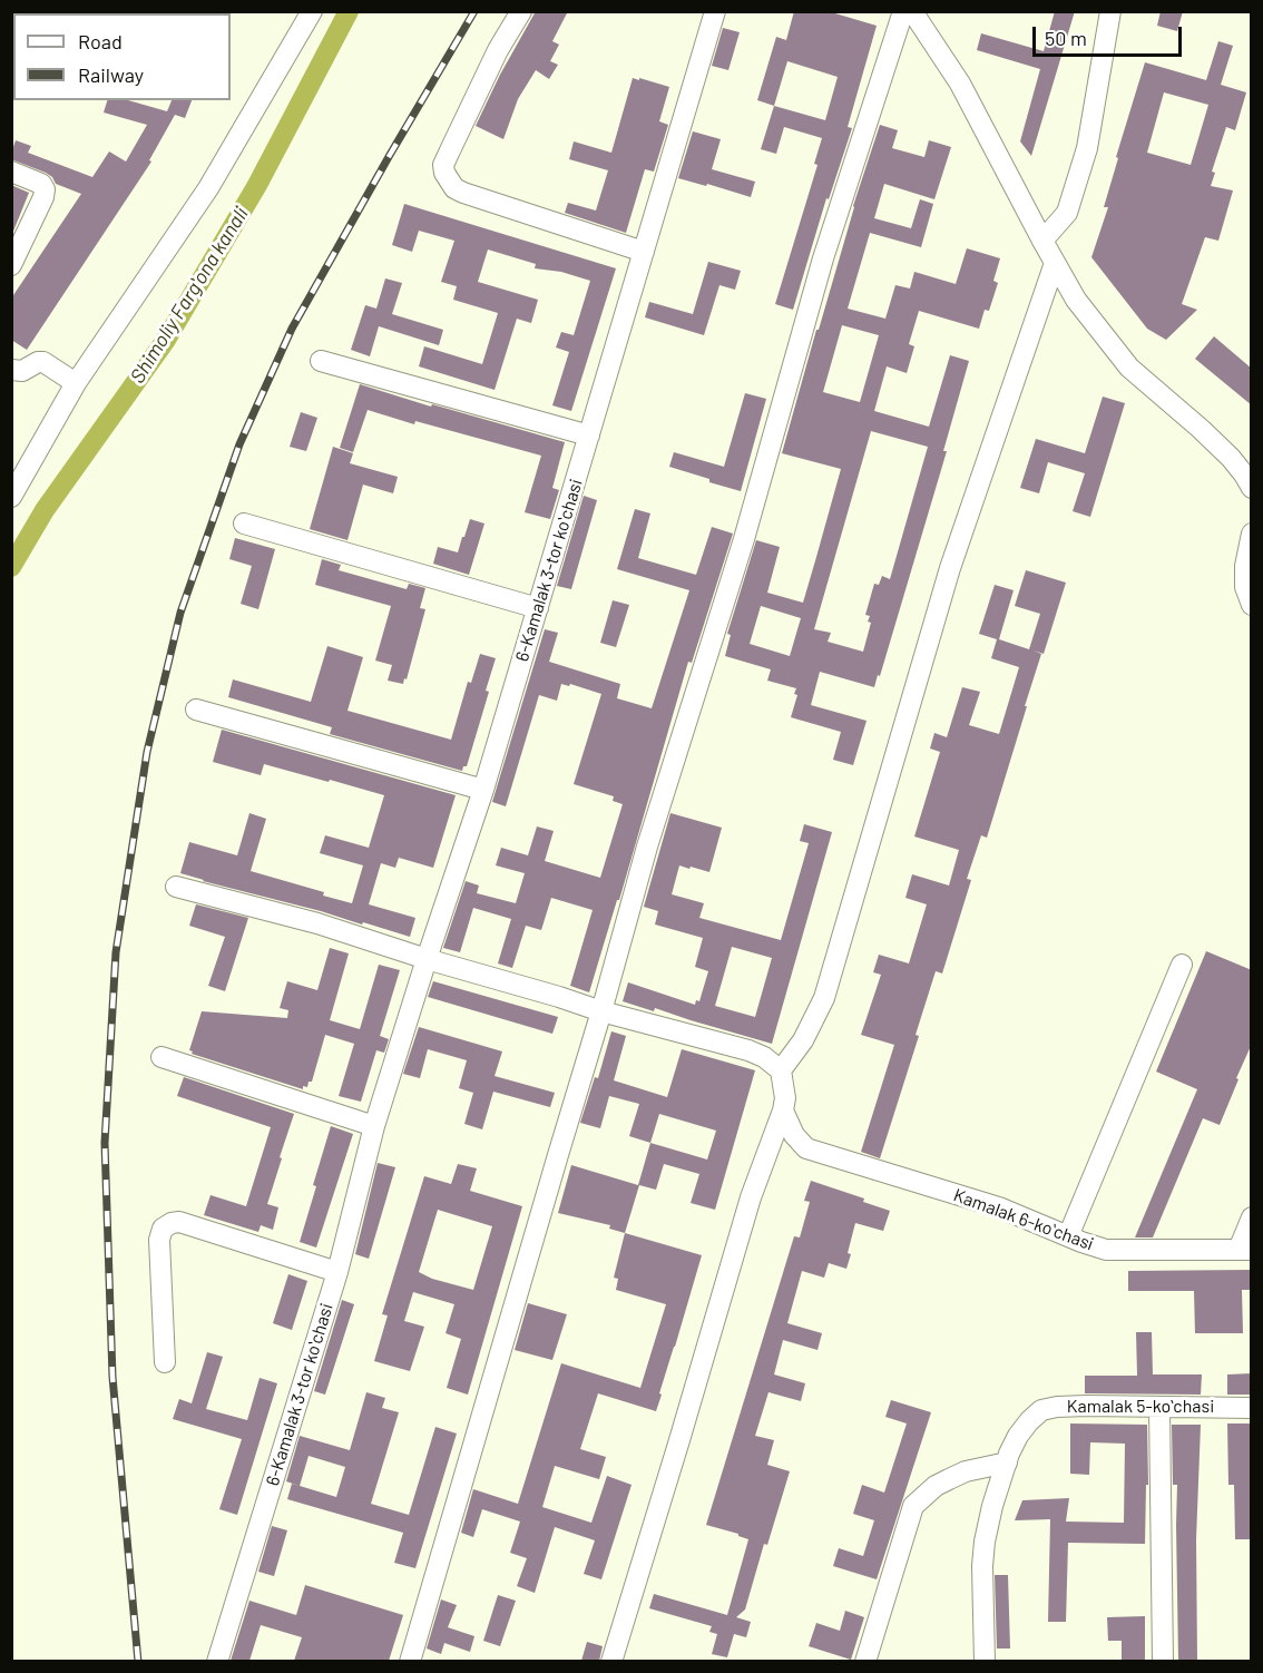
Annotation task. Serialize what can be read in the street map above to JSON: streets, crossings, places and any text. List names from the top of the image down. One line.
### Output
{"streets":{"street":["6-Kamalak 3-tor koʻchasi","Kamalak 6-koʻchasi","Kamalak 5-koʻchasi"]},"water":["Shimoliy Fargʻona kanali"],"legend":["Road","Railway"],"scale_bar":"50 m"}
